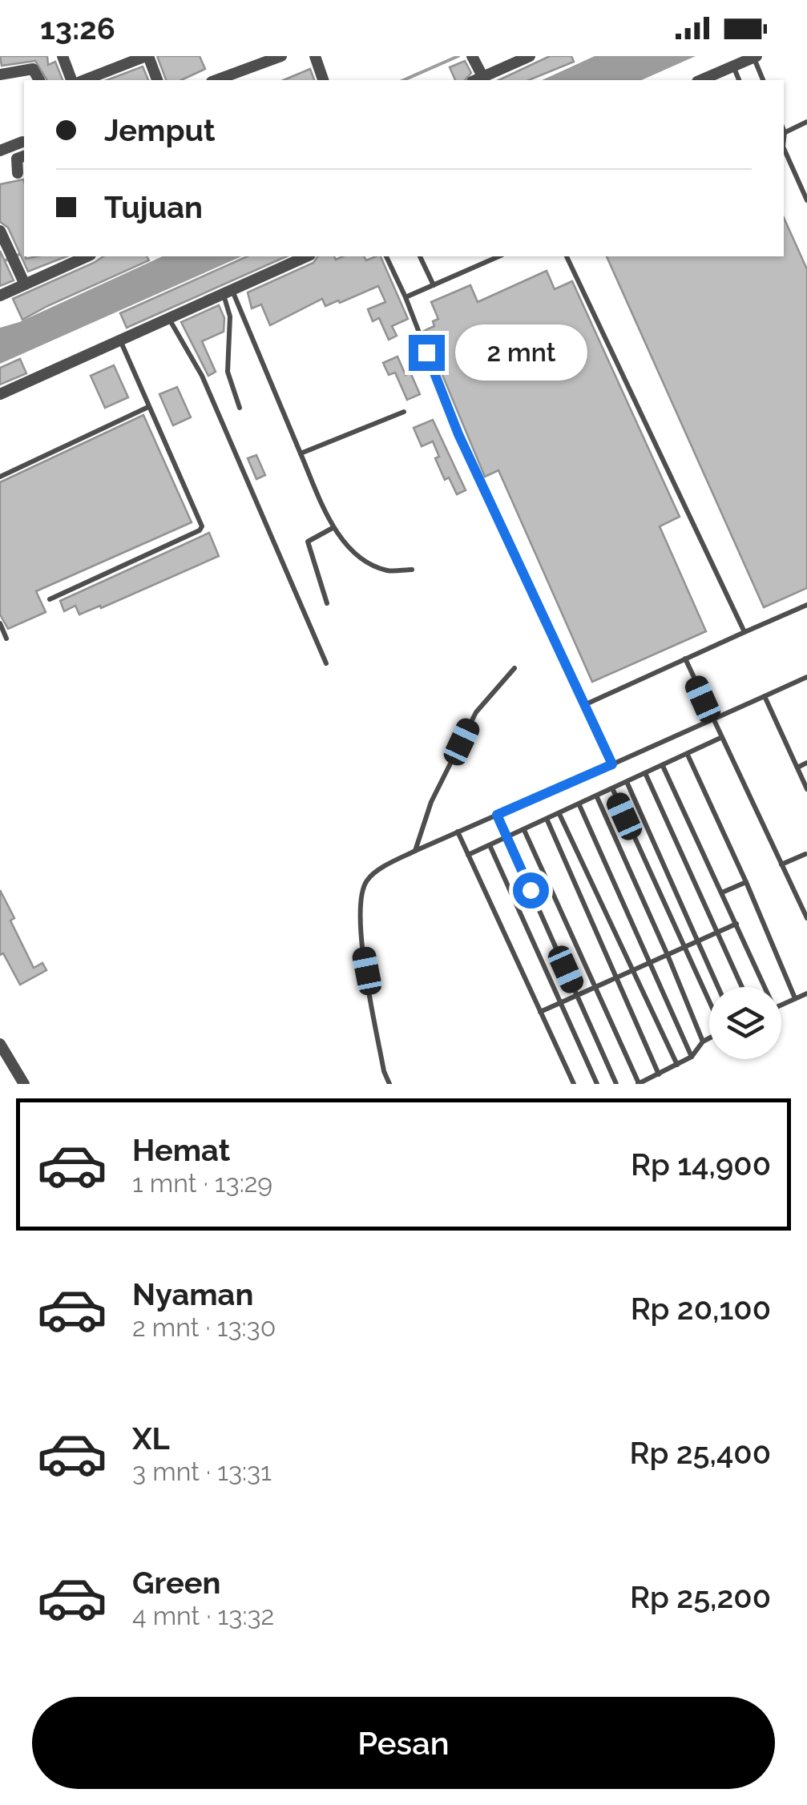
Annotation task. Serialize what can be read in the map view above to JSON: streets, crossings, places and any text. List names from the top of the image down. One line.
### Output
{"page":{"status":"13:26","banner":["Jemput","Tujuan"],"bubble":"2 mnt","list":[{"name":"Hemat","note":"1 mnt · 13:29","value":"Rp 14,900"},{"name":"Nyaman","note":"2 mnt · 13:30","value":"Rp 20,100"},{"name":"XL","note":"3 mnt · 13:31","value":"Rp 25,400"},{"name":"Green","note":"4 mnt · 13:32","value":"Rp 25,200"}],"buttons":"Pesan"}}
